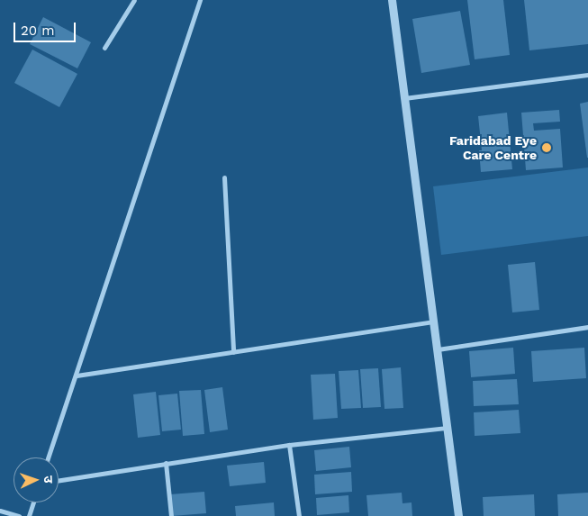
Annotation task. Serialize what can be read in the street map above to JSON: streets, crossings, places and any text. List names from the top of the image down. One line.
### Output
{"places":["Faridabad Eye Care Centre"],"scale_bar":"20 m","north":"right"}
